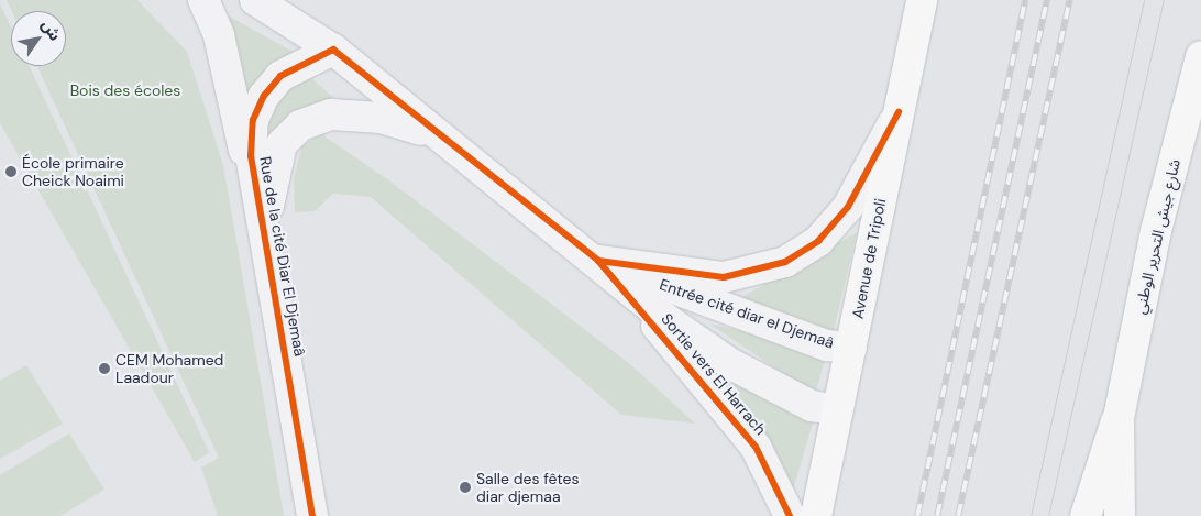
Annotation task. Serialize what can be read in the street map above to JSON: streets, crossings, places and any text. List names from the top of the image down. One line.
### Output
{"streets":{"main road":["شارع جيش التحرير الوطني","Avenue de Tripoli"],"street":["Rue de la cité Diar El Djemaâ","Entrée cité diar el Djemaâ","Sortie vers El Harrach"]},"crossings":[["Rue de la cité Diar El Djemaâ","Entrée cité diar el Djemaâ"],["Rue de la cité Diar El Djemaâ","Sortie vers El Harrach"],["Avenue de Tripoli","Entrée cité diar el Djemaâ"],["Entrée cité diar el Djemaâ","Sortie vers El Harrach"]],"parks":["Bois des écoles"],"places":["École primaire Cheick Noaimi","CEM Mohamed Laadour","Salle des fêtes diar djemaa"],"north":"top right"}
